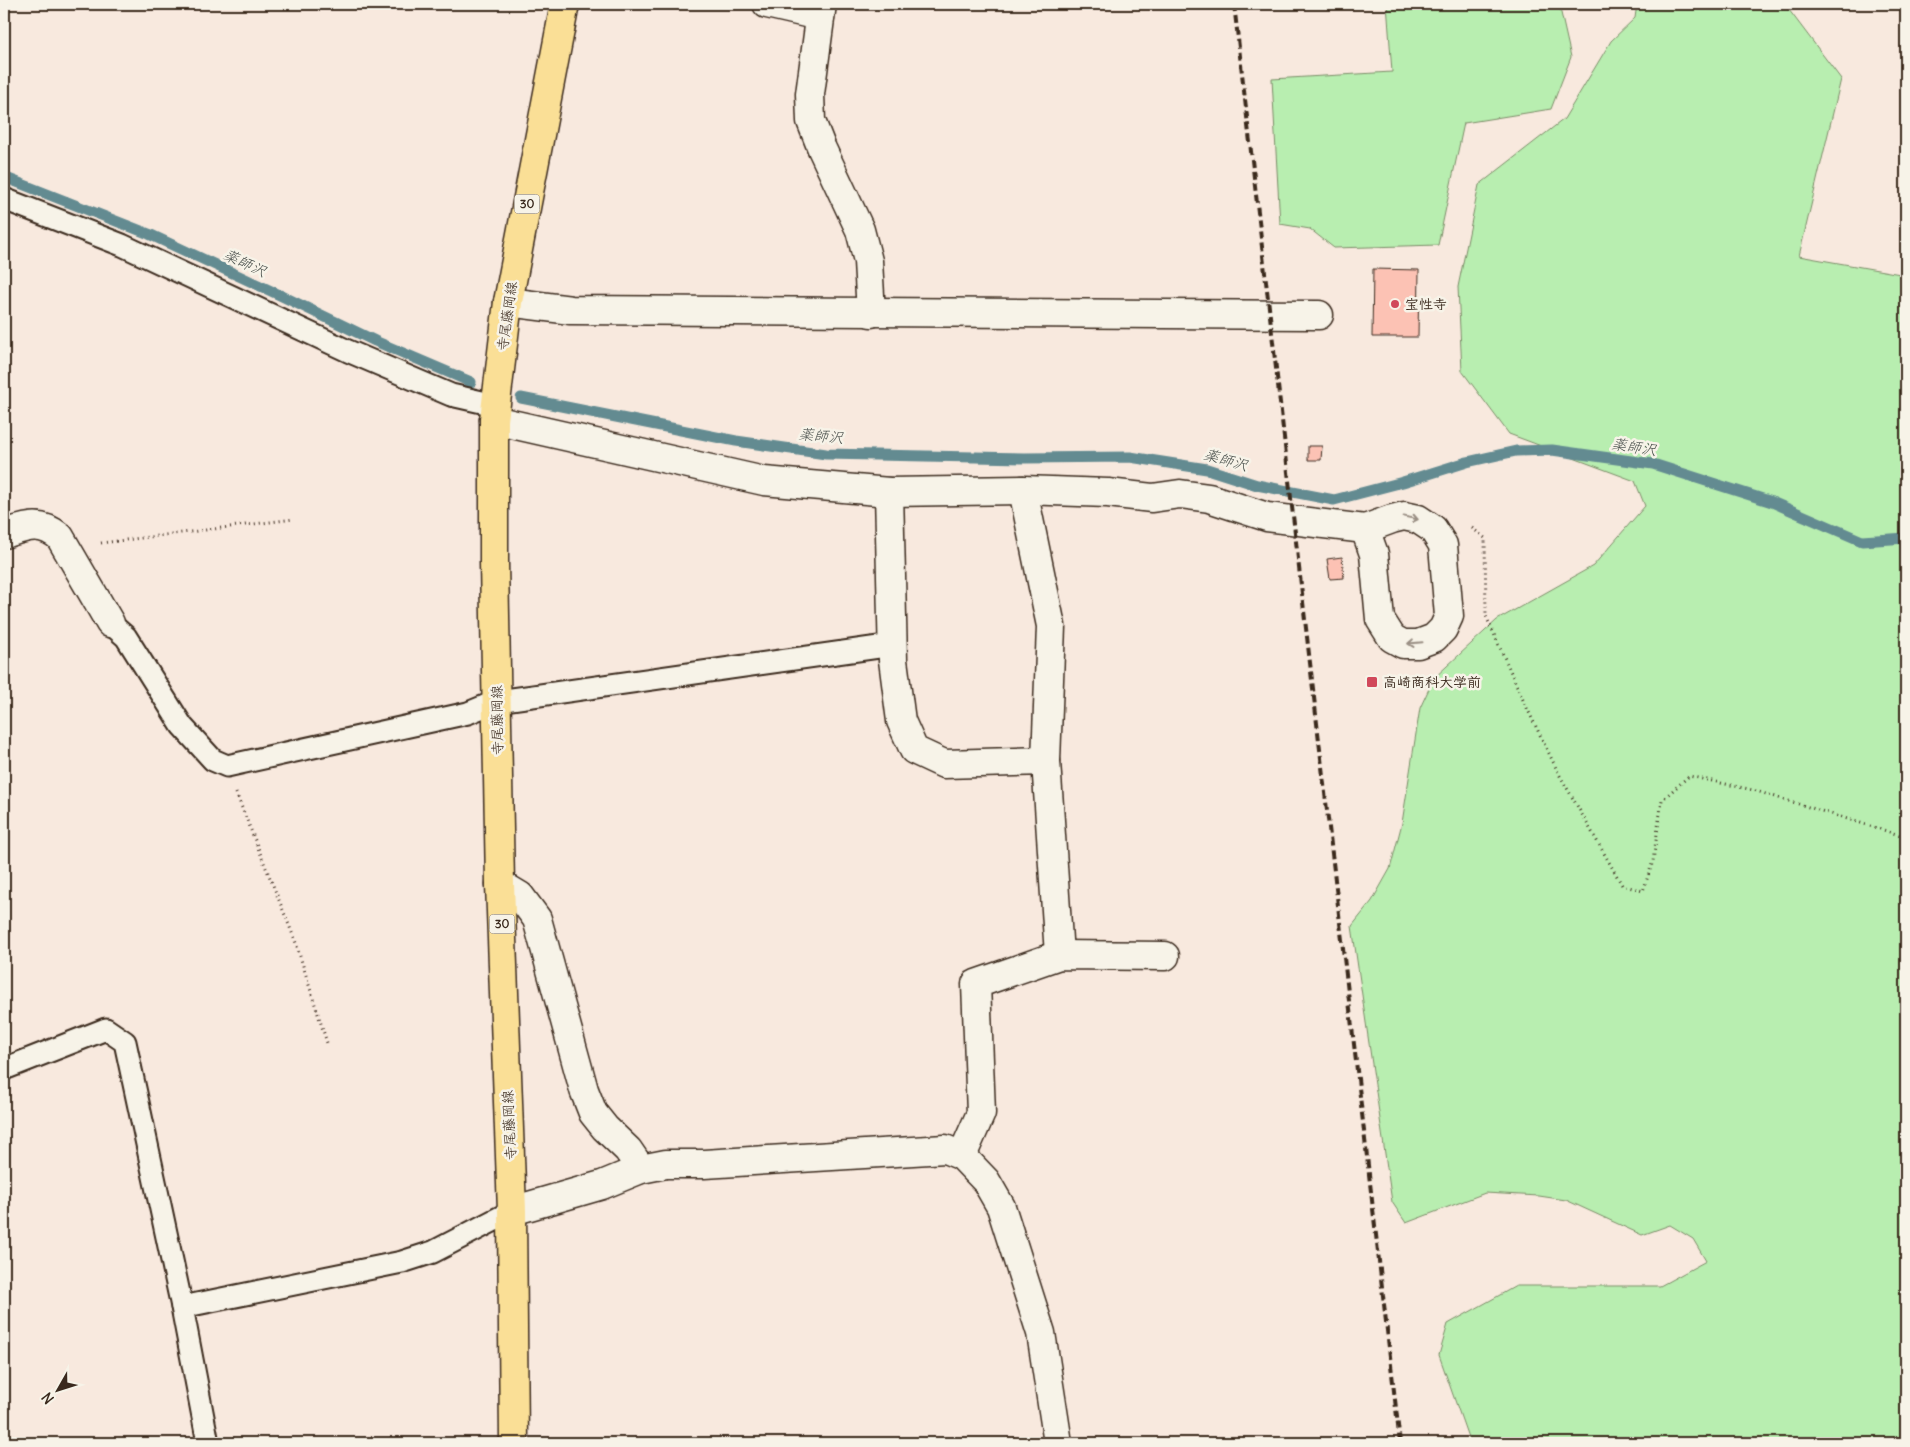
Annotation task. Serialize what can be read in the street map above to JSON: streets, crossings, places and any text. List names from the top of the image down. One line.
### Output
{"streets":{"main road":["30","寺尾藤岡線"]},"water":["薬師沢"],"places":{"other":["宝性寺"],"transit":["高崎商科大学前"]},"north":"bottom left"}
